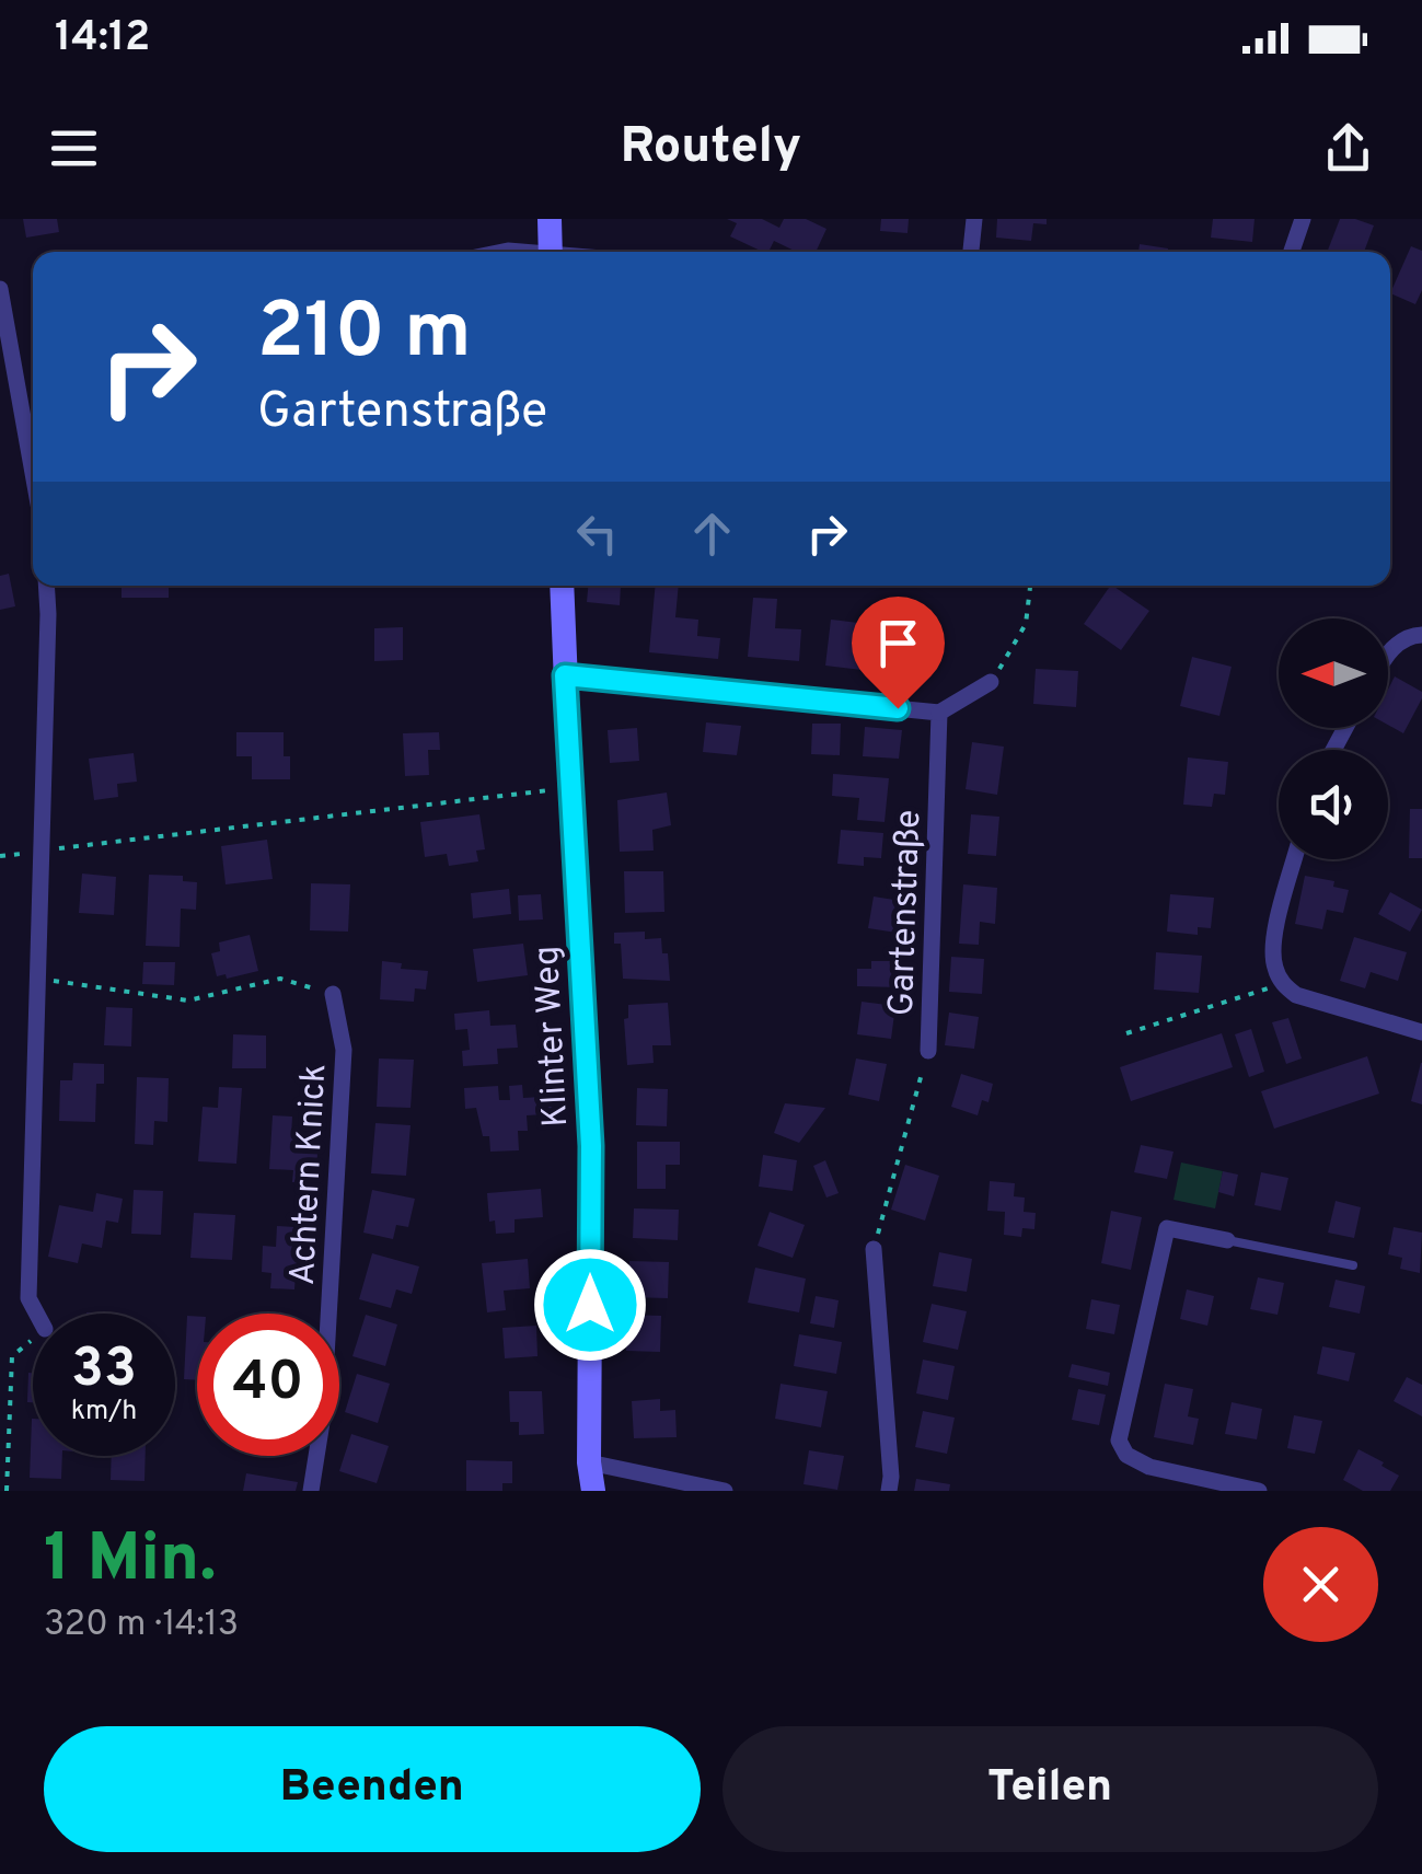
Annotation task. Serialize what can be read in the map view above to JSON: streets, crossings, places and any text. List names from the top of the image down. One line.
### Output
{"streets":{"street":["Gartenstraße","Klinter Weg","Achtern Knick"]},"north":"left","page":{"status":"14:12","header":"Routely","turn":["210 m","Gartenstraße"],"speed":"33 km/h","limit":"40","heading":["1 Min.","320 m · 14:13"],"buttons":["Beenden","Teilen"]}}
